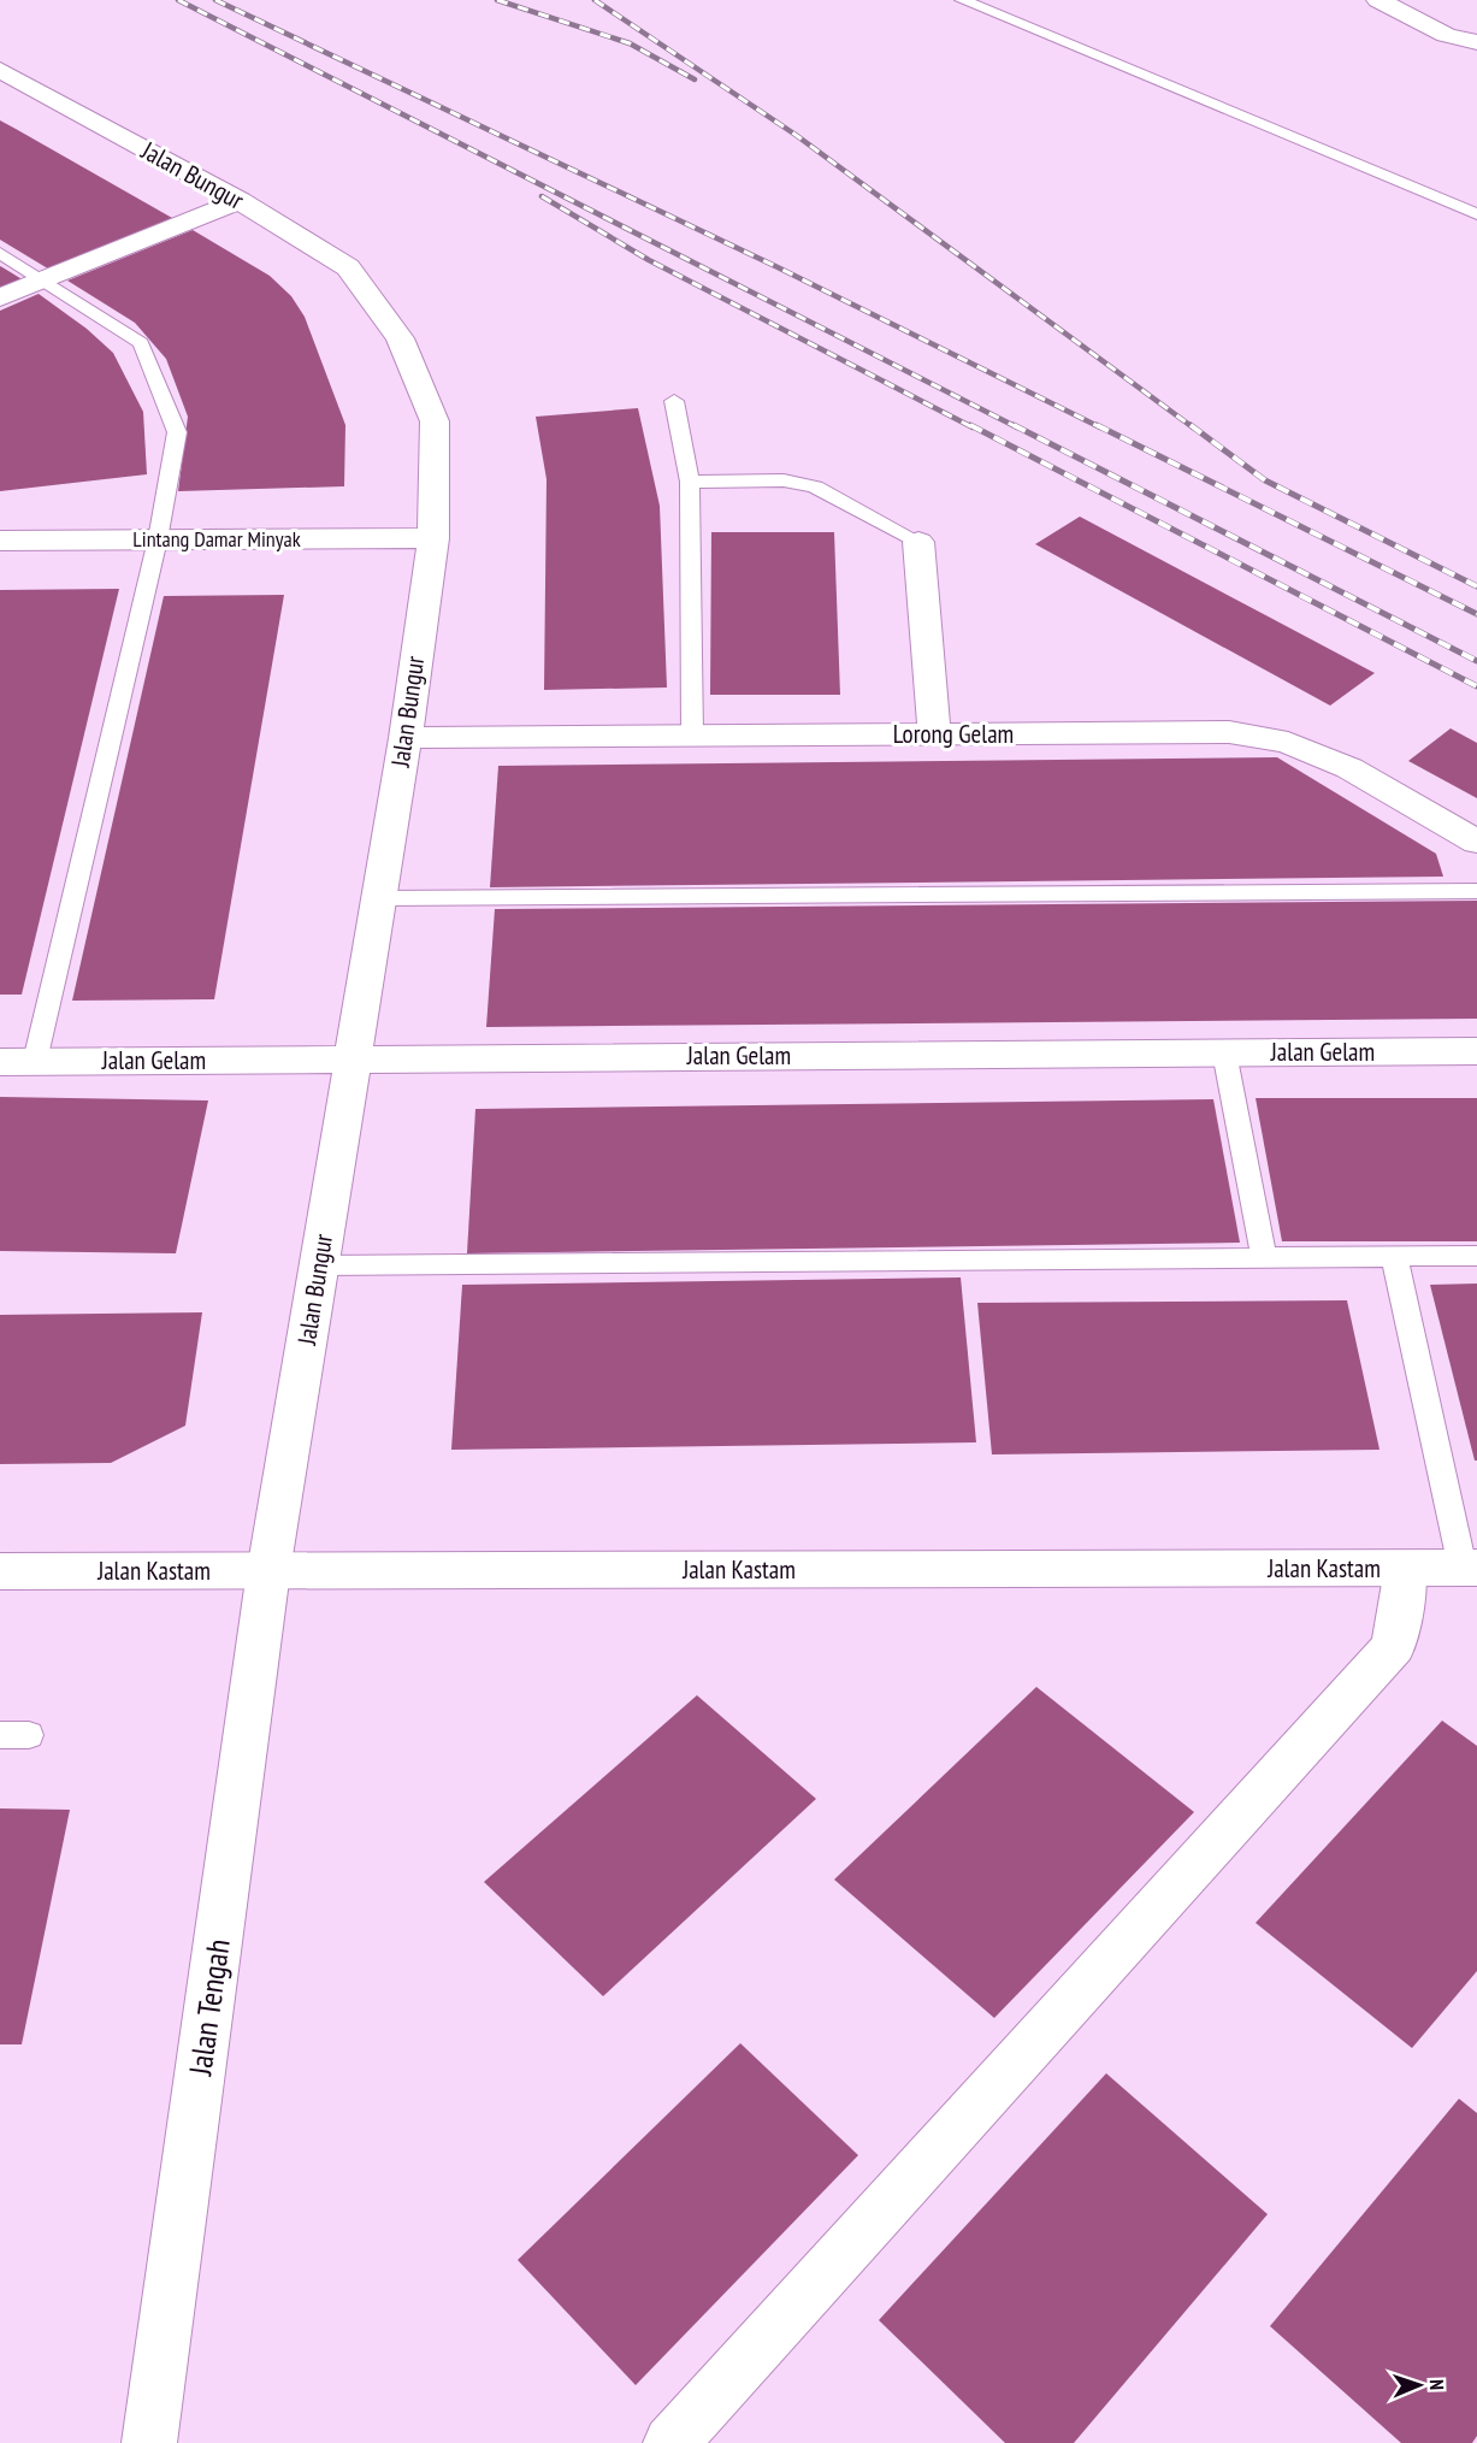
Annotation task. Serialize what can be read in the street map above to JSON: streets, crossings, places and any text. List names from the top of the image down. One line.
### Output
{"streets":{"street":["Jalan Bungur","Lintang Damar Minyak","Lorong Gelam","Jalan Gelam","Jalan Kastam","Jalan Tengah"]},"crossings":[["Jalan Bungur","Lintang Damar Minyak"],["Jalan Bungur","Lorong Gelam"],["Jalan Bungur","Jalan Gelam"],["Jalan Bungur","Jalan Kastam"],["Jalan Bungur","Jalan Tengah"],["Jalan Kastam","Jalan Tengah"]],"north":"right"}
